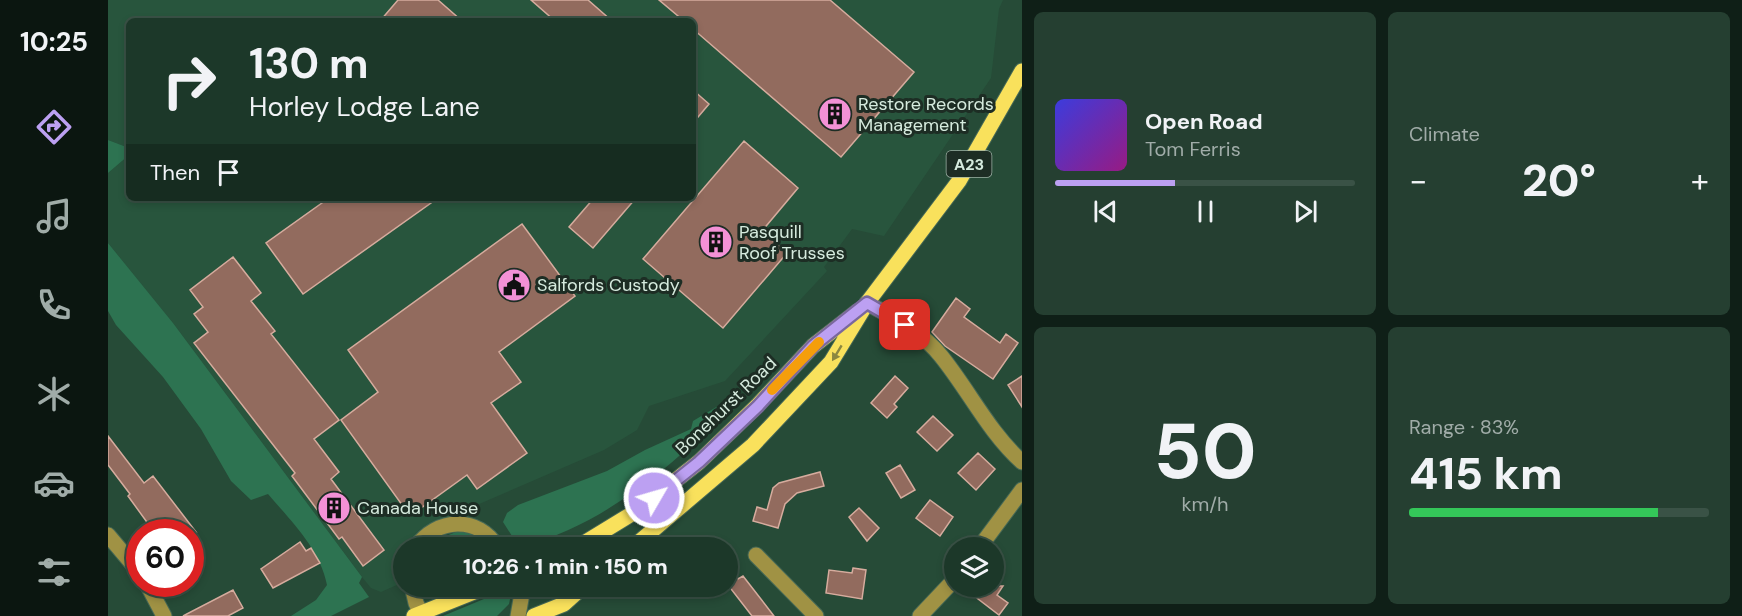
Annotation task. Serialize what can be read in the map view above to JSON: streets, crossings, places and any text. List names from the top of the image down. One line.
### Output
{"streets":{"main road":["A23","Bonehurst Road"]},"places":{"building":["Restore Records Management","Pasquill Roof Trusses","Canada House"],"public building":["Salfords Custody"]},"page":{"tabs":"10:25","tile":["Climate",["50","km/h"],["Range · 83%","415 km"]],"turn":["130 m","Horley Lodge Lane"],"song":["Open Road","Tom Ferris"],"then":"Then","heat":["−","20°","+"],"limit":"60","trip":"10:26 · 1 min · 150 m"}}
